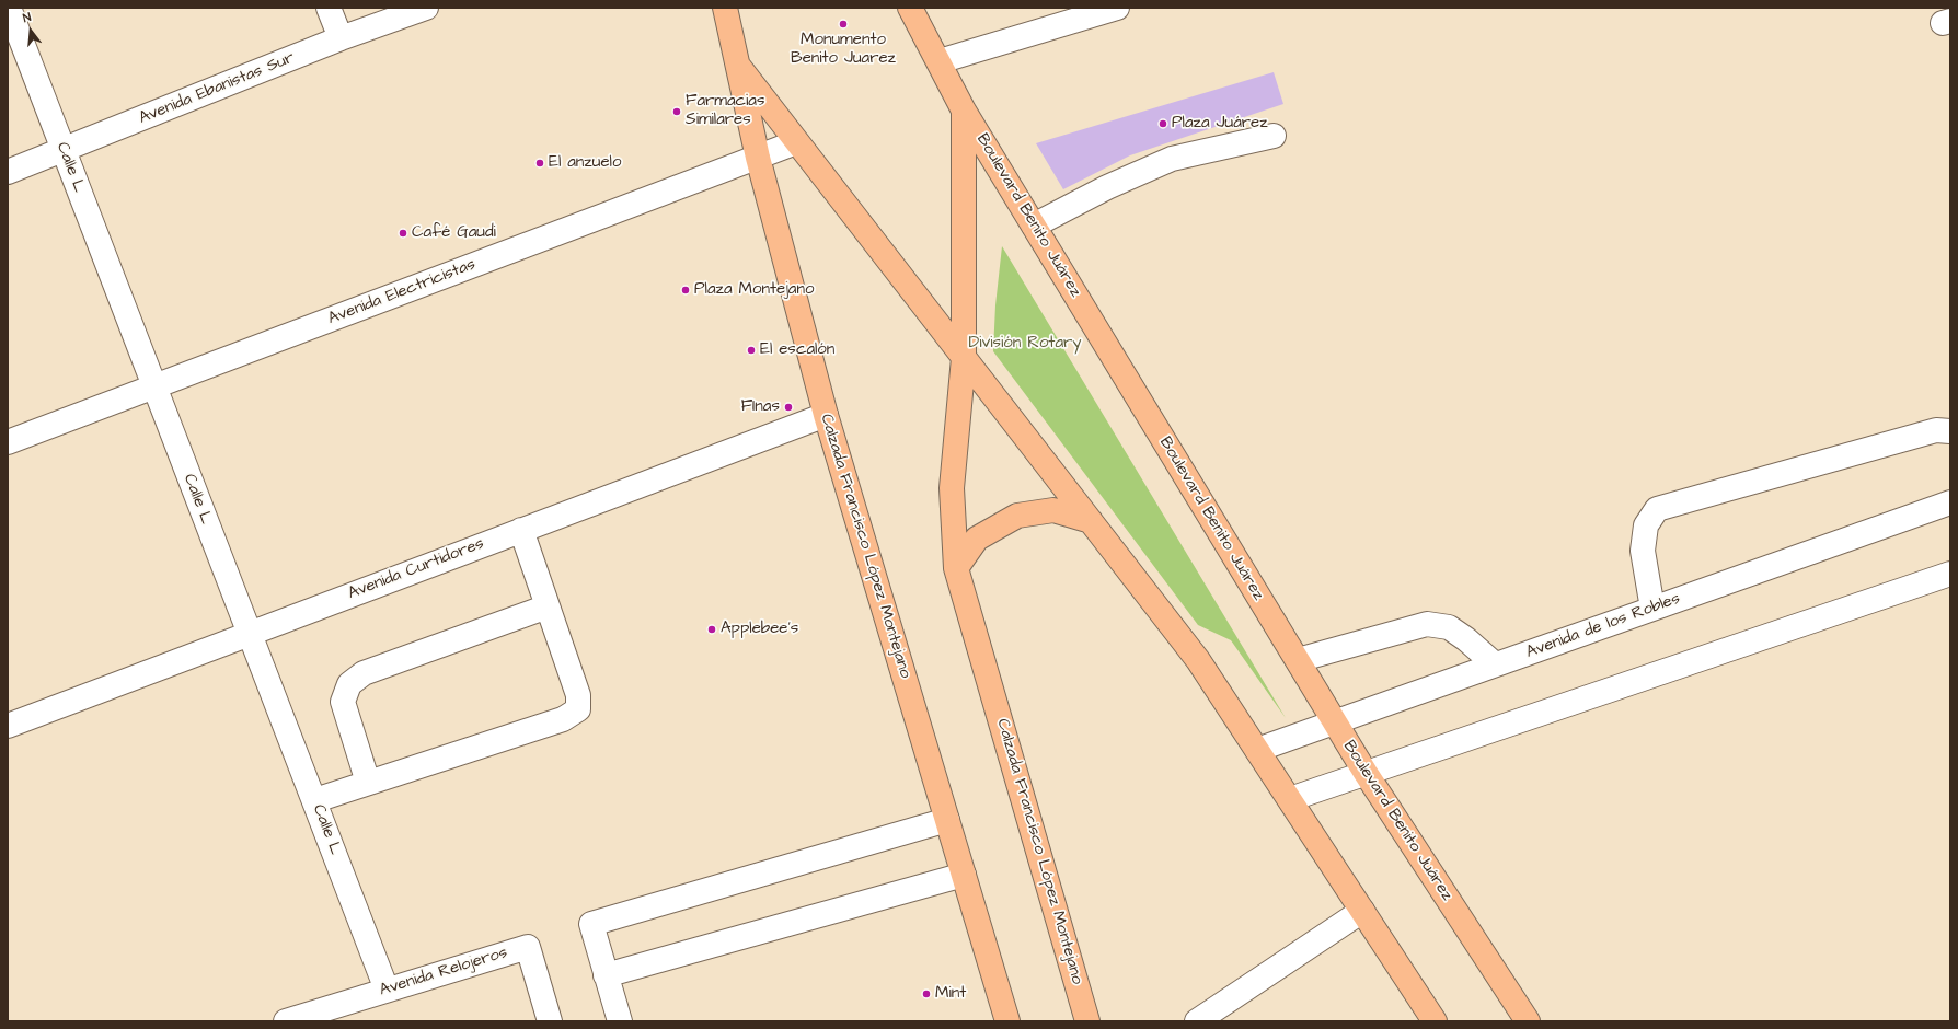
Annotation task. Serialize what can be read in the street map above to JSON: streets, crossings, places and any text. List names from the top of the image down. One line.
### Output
{"streets":{"main road":["Boulevard Benito Juárez","Calzada Francisco López Montejano"],"street":["Avenida Ebanistas Sur","Calle L","Avenida Electricistas","Avenida Curtidores","Avenida de los Robles","Avenida Relojeros"]},"crossings":[["Avenida Ebanistas Sur","Calle L"],["Calle L","Avenida Electricistas"],["Calle L","Avenida Curtidores"],["Calle L","Avenida Relojeros"],["Boulevard Benito Juárez","Calzada Francisco López Montejano"],["Boulevard Benito Juárez","Avenida de los Robles"],["Avenida Electricistas","Calzada Francisco López Montejano"],["Calzada Francisco López Montejano","Avenida Curtidores"]],"parks":["División Rotary"],"places":["Monumento Benito Juarez","Farmacias Similares","Plaza Juárez","El anzuelo","Café Gaudi","Plaza Montejano","El escalón","FInas","Applebee's","Mint"],"north":"top"}
